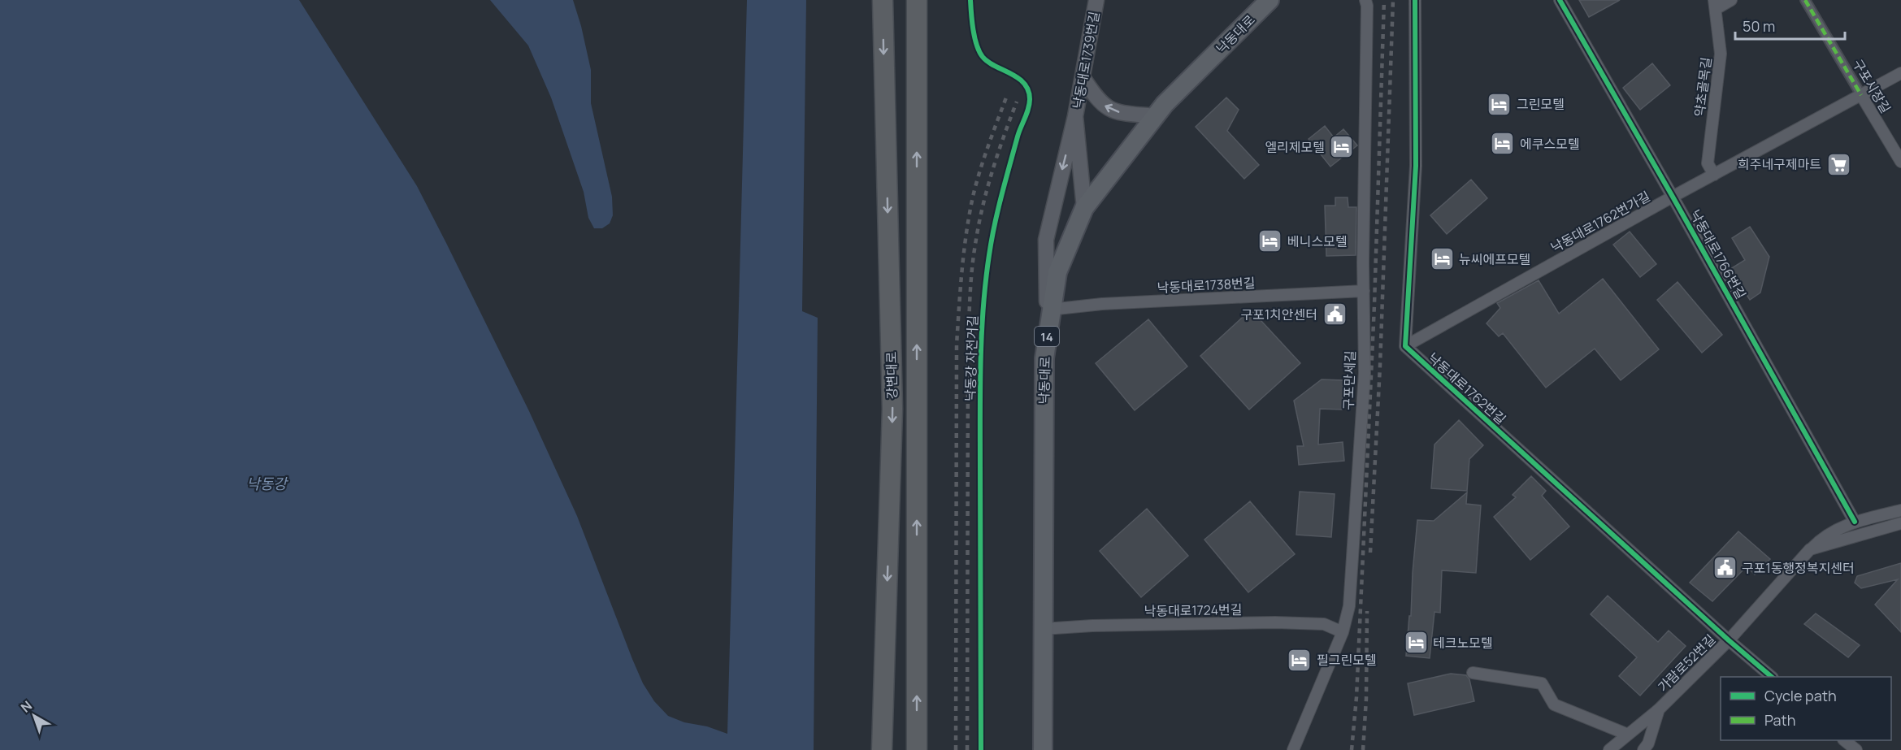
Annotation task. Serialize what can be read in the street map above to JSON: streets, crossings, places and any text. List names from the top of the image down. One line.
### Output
{"streets":{"highway":["강변대로"],"main road":["낙동대로","14"],"street":["낙동대로1739번길","구포시장길","약초골목길","낙동대로1762번가길","낙동대로1766번길","낙동대로1738번길","구포만세길","낙동대로1762번길","낙동대로1724번길","가람로52번길"],"cycle path":["낙동강 자전거길"]},"crossings":[["낙동대로","낙동대로1739번길"],["낙동대로","낙동대로1738번길"],["낙동대로","낙동대로1724번길"],["구포시장길","낙동대로1762번가길"],["약초골목길","낙동대로1762번가길"],["낙동대로1762번가길","낙동대로1766번길"],["낙동대로1762번가길","낙동대로1762번길"],["낙동대로1766번길","가람로52번길"],["낙동대로1738번길","구포만세길"],["구포만세길","낙동대로1724번길"],["낙동대로1762번길","가람로52번길"]],"water":["낙동강"],"places":{"hotel":["그린모텔","에쿠스모텔","엘리제모텔","베니스모텔","뉴씨에프모텔","테크노모텔","필그린모텔"],"supermarket":["희주네구제마트"],"public building":["구포1치안센터","구포1동행정복지센터"]},"legend":["Cycle path","Path"],"scale_bar":"50 m","north":"top left"}
